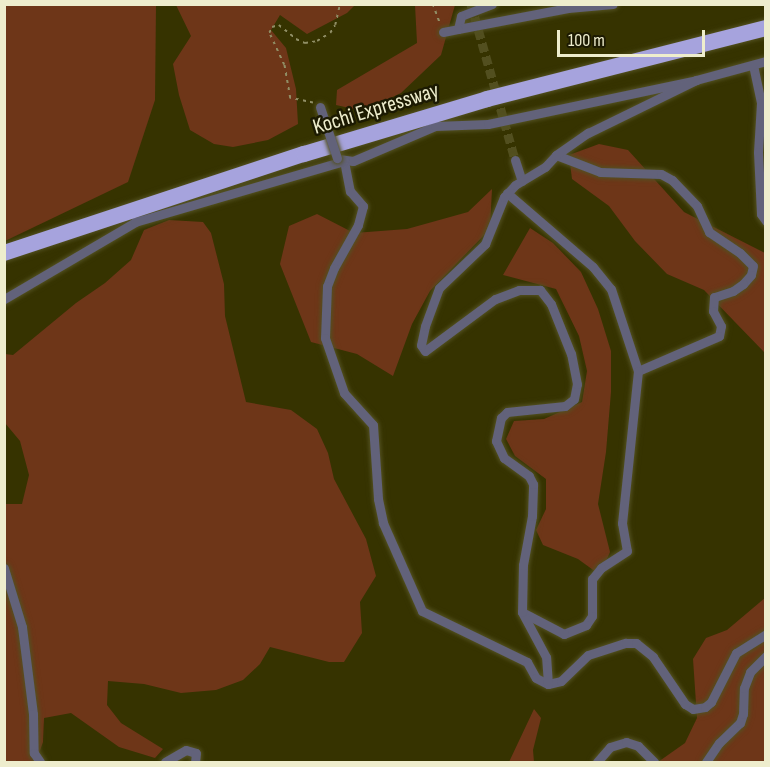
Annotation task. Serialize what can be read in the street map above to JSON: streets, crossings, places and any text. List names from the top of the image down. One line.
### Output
{"streets":{"highway":["Kochi Expressway"]},"scale_bar":"100 m"}
